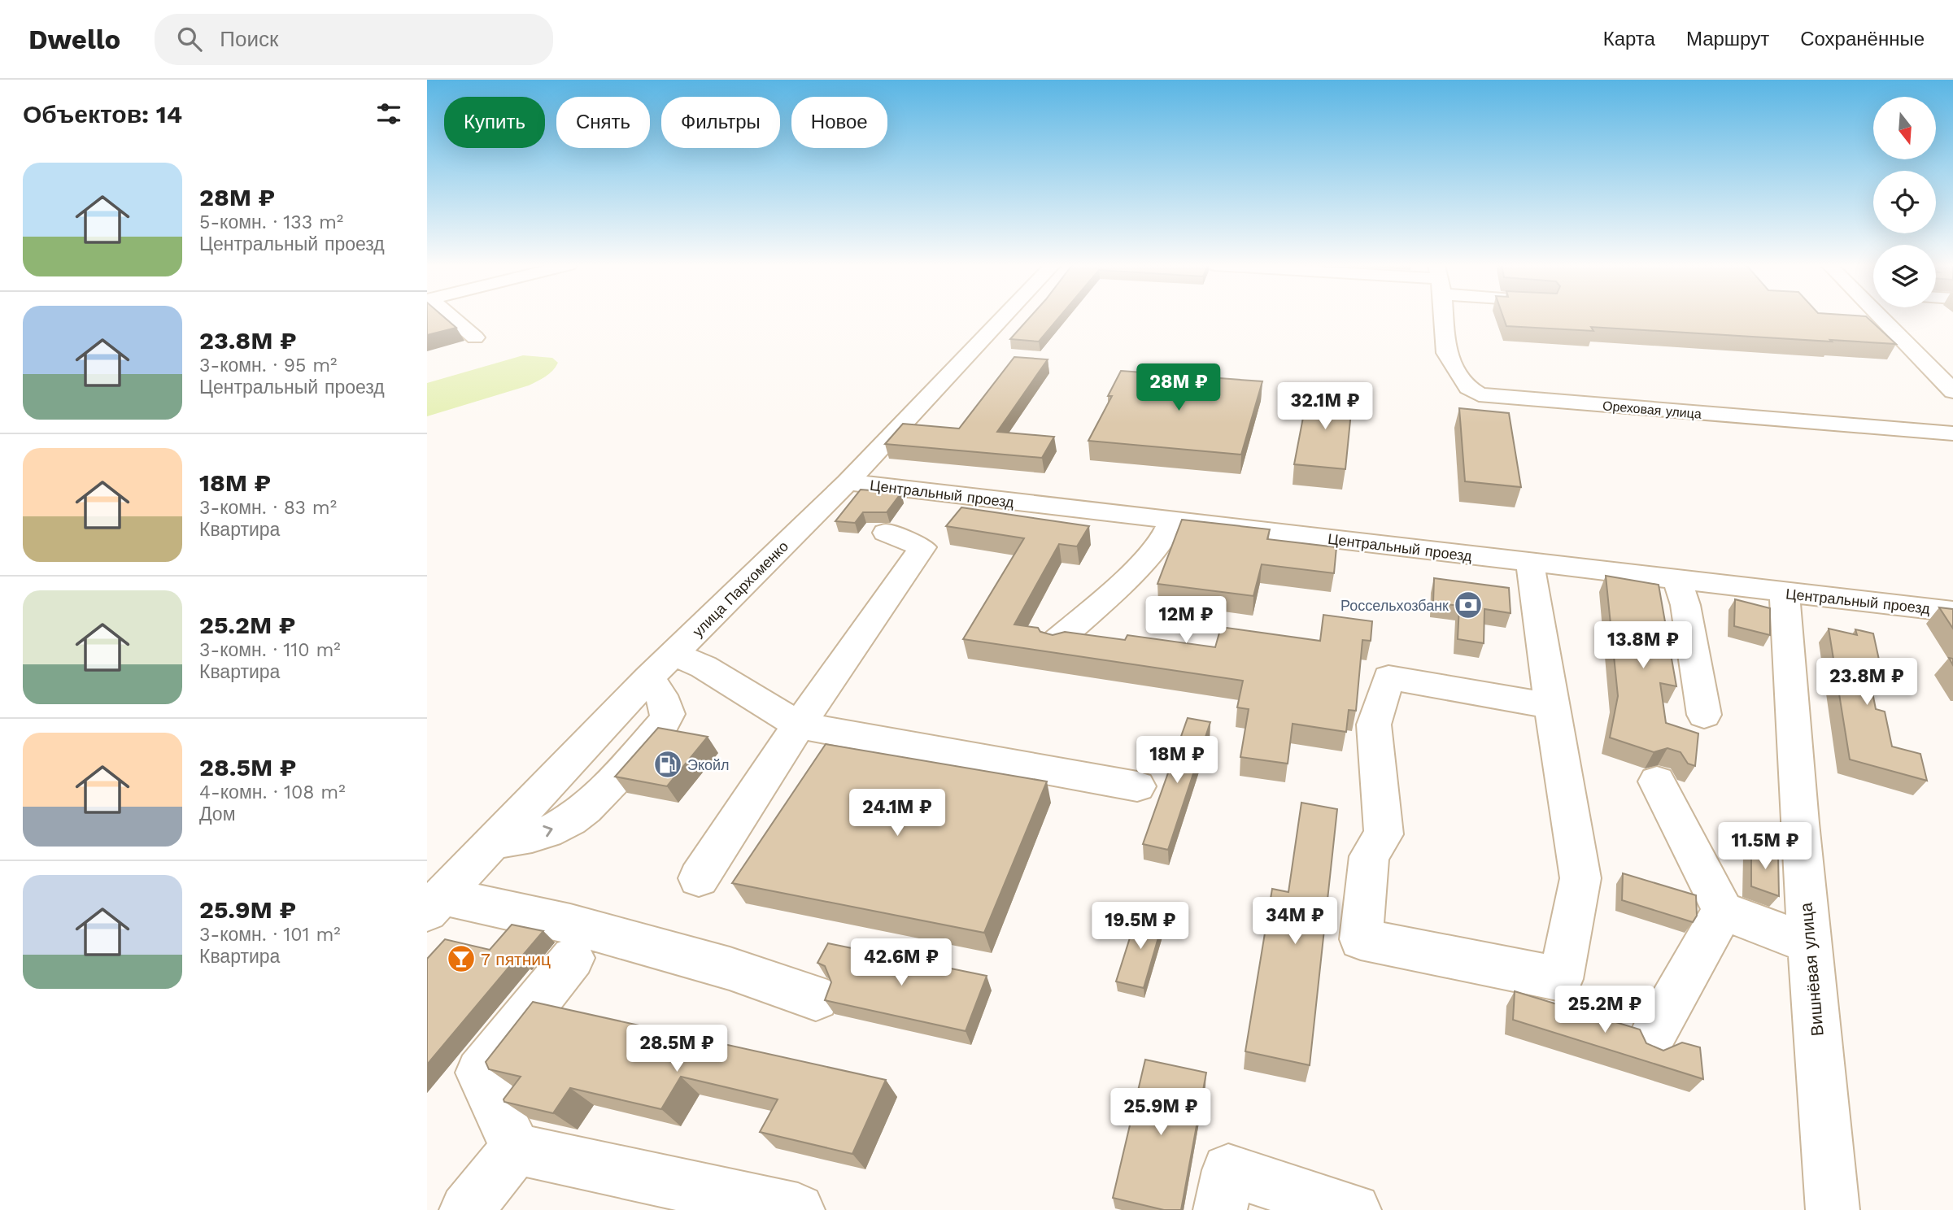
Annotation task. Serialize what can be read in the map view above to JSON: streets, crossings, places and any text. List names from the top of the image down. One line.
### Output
{"streets":{"street":["Ореховая улица","Центральный проезд","улица Пархоменко","Вишнёвая улица"]},"crossings":[["Центральный проезд","улица Пархоменко"],["Центральный проезд","Вишнёвая улица"]],"places":{"bank":["Россельхозбанк"],"fuel station":["Экойл"],"bar":["7 пятниц"]},"north":"bottom","page":{"header":"Dwello","search":"Поиск","nav":["Карта","Маршрут","Сохранённые"],"heading":"Объектов: 14","chip":["Купить","Снять","Фильтры","Новое"],"list":[{"name":"28M ₽","note":"5-комн. · 133 m² · Центральный проезд"},{"name":"23.8M ₽","note":"3-комн. · 95 m² · Центральный проезд"},{"name":"18M ₽","note":"3-комн. · 83 m² · Квартира"},{"name":"25.2M ₽","note":"3-комн. · 110 m² · Квартира"},{"name":"28.5M ₽","note":"4-комн. · 108 m² · Дом"},{"name":"25.9M ₽","note":"3-комн. · 101 m² · Квартира"}],"price":["28M ₽","32.1M ₽","12M ₽","13.8M ₽","23.8M ₽","18M ₽","24.1M ₽","11.5M ₽","34M ₽","19.5M ₽","42.6M ₽","25.2M ₽","28.5M ₽","25.9M ₽"]}}
